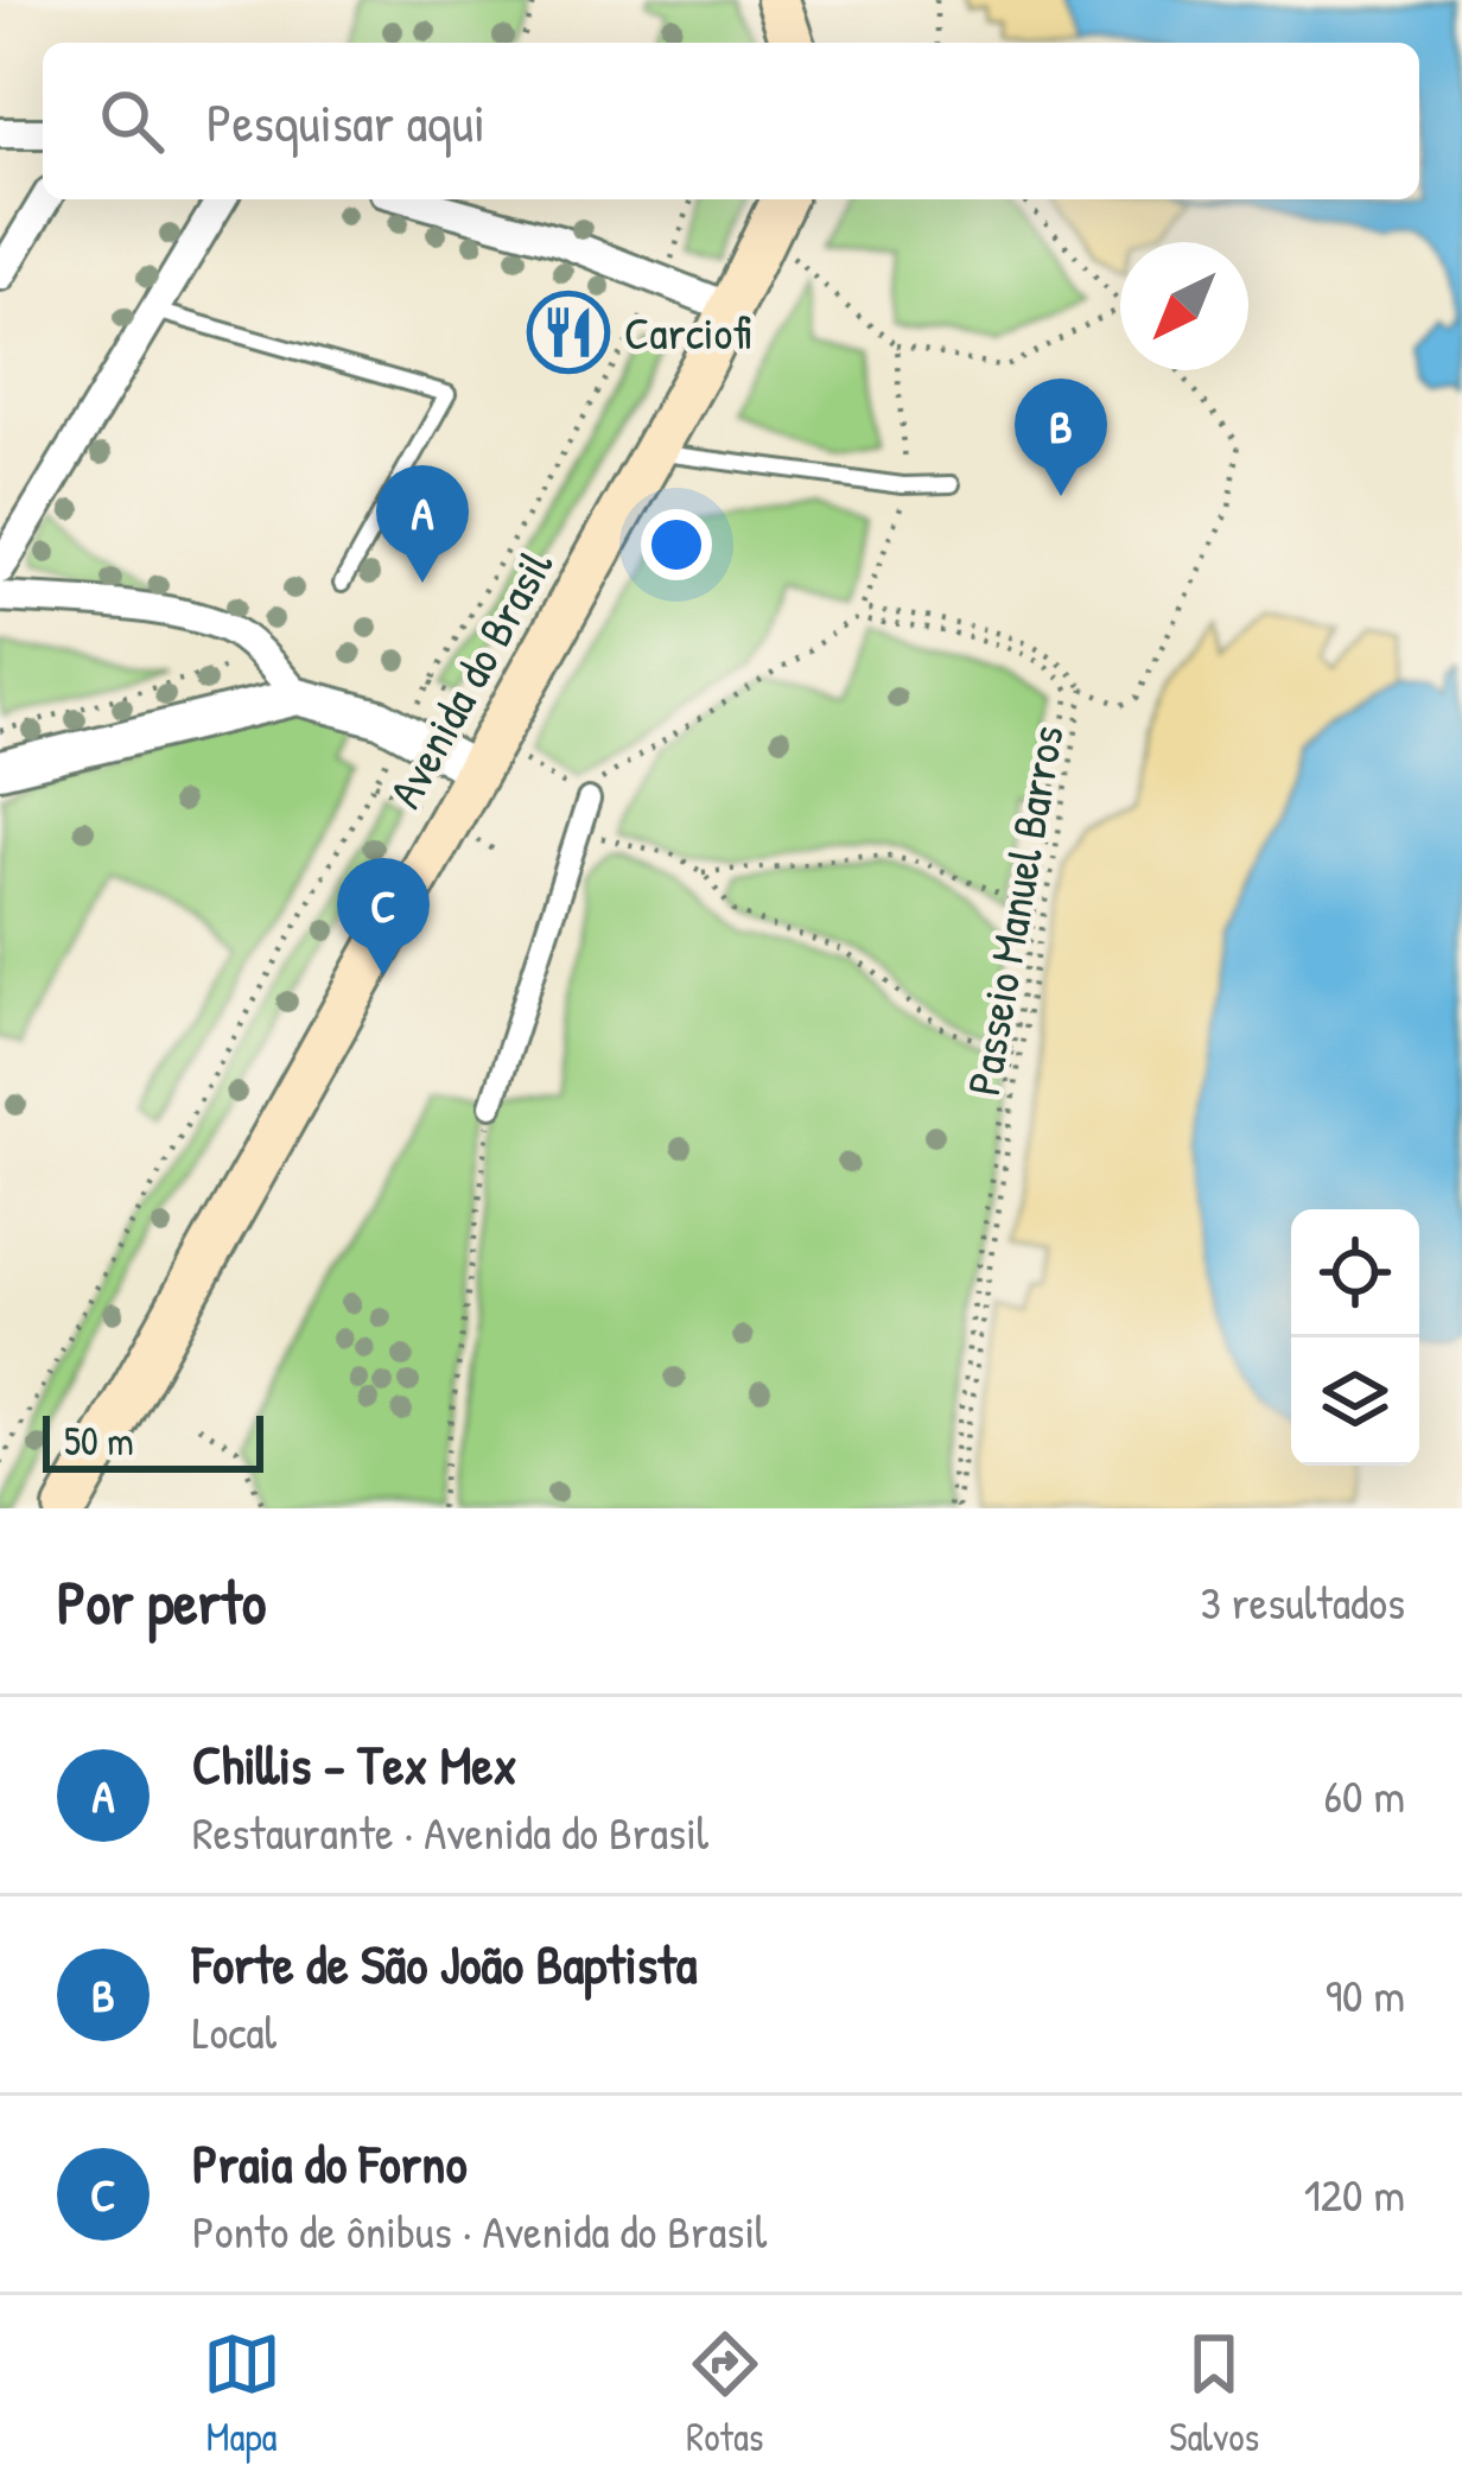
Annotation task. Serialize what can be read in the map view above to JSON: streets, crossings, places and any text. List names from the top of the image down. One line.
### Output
{"streets":{"main road":["Avenida do Brasil"],"path":["Passeio Manuel Barros"]},"places":{"restaurant":["Carciofi"]},"scale_bar":"50 m","north":"bottom left","page":{"search":"Pesquisar aqui","pins":["B","A","C"],"scale":"50 m","heading":["Por perto","3 resultados"],"list":[{"mark":"A","name":"Chillis - Tex Mex","note":"Restaurante · Avenida do Brasil","value":"60 m"},{"mark":"B","name":"Forte de São João Baptista","note":"Local","value":"90 m"},{"mark":"C","name":"Praia do Forno","note":"Ponto de ônibus · Avenida do Brasil","value":"120 m"}],"nav":["Mapa","Rotas","Salvos"]}}
